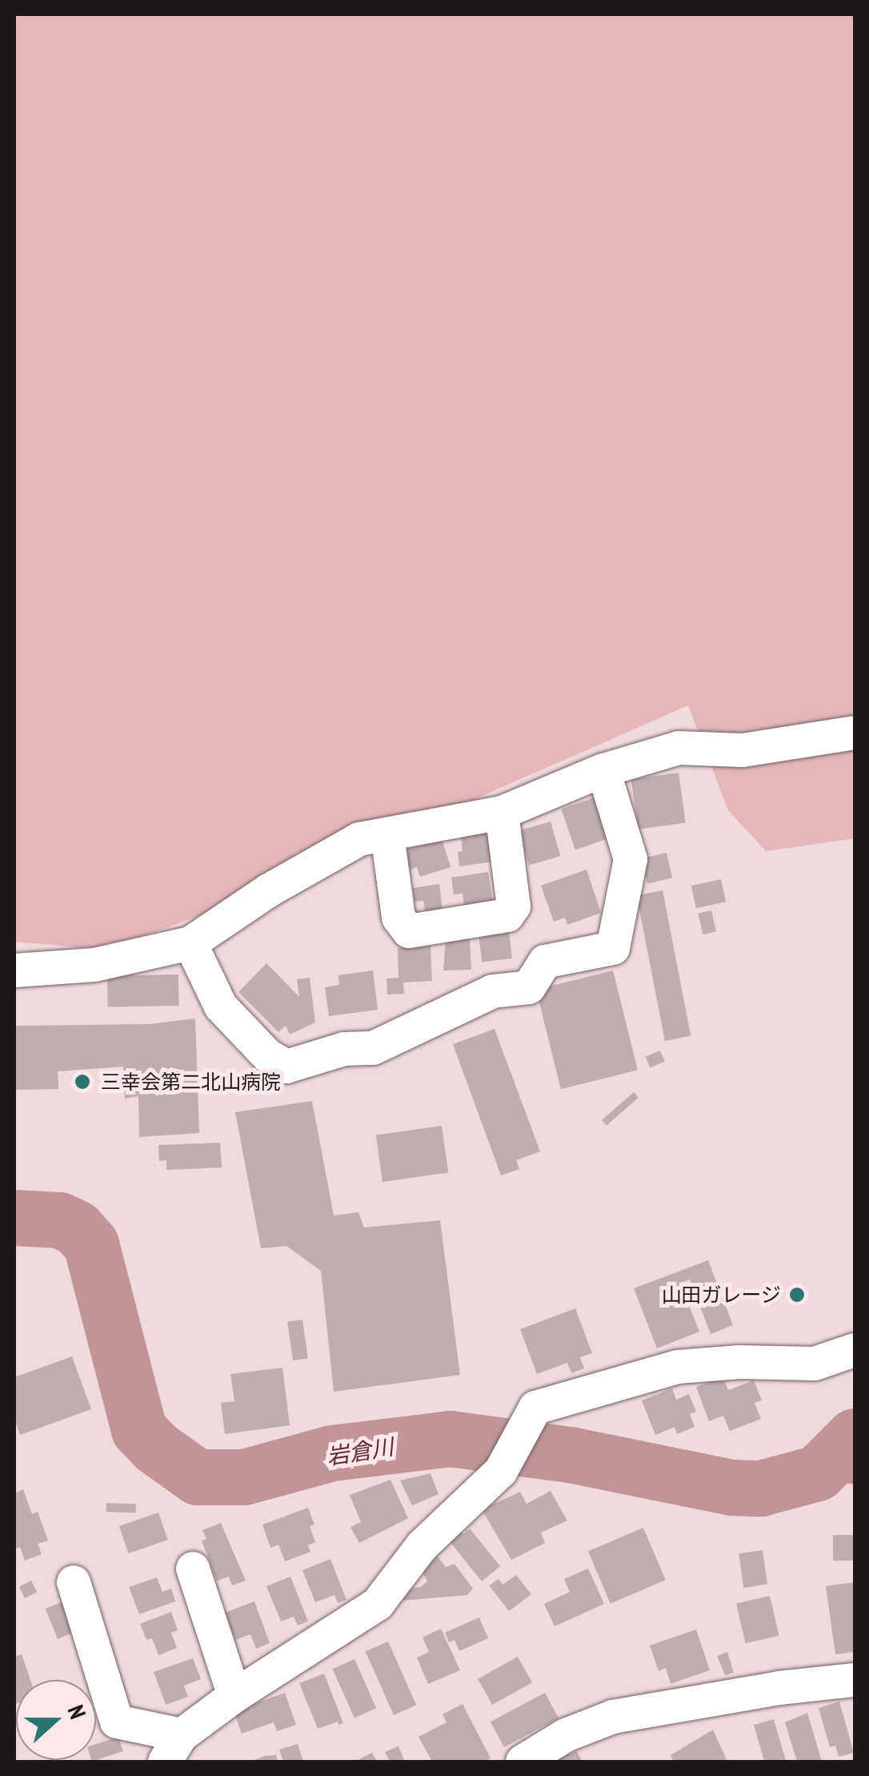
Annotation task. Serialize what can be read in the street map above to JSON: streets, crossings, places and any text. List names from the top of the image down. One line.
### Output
{"water":["岩倉川"],"places":["三幸会第二北山病院","山田ガレージ"],"north":"right"}
